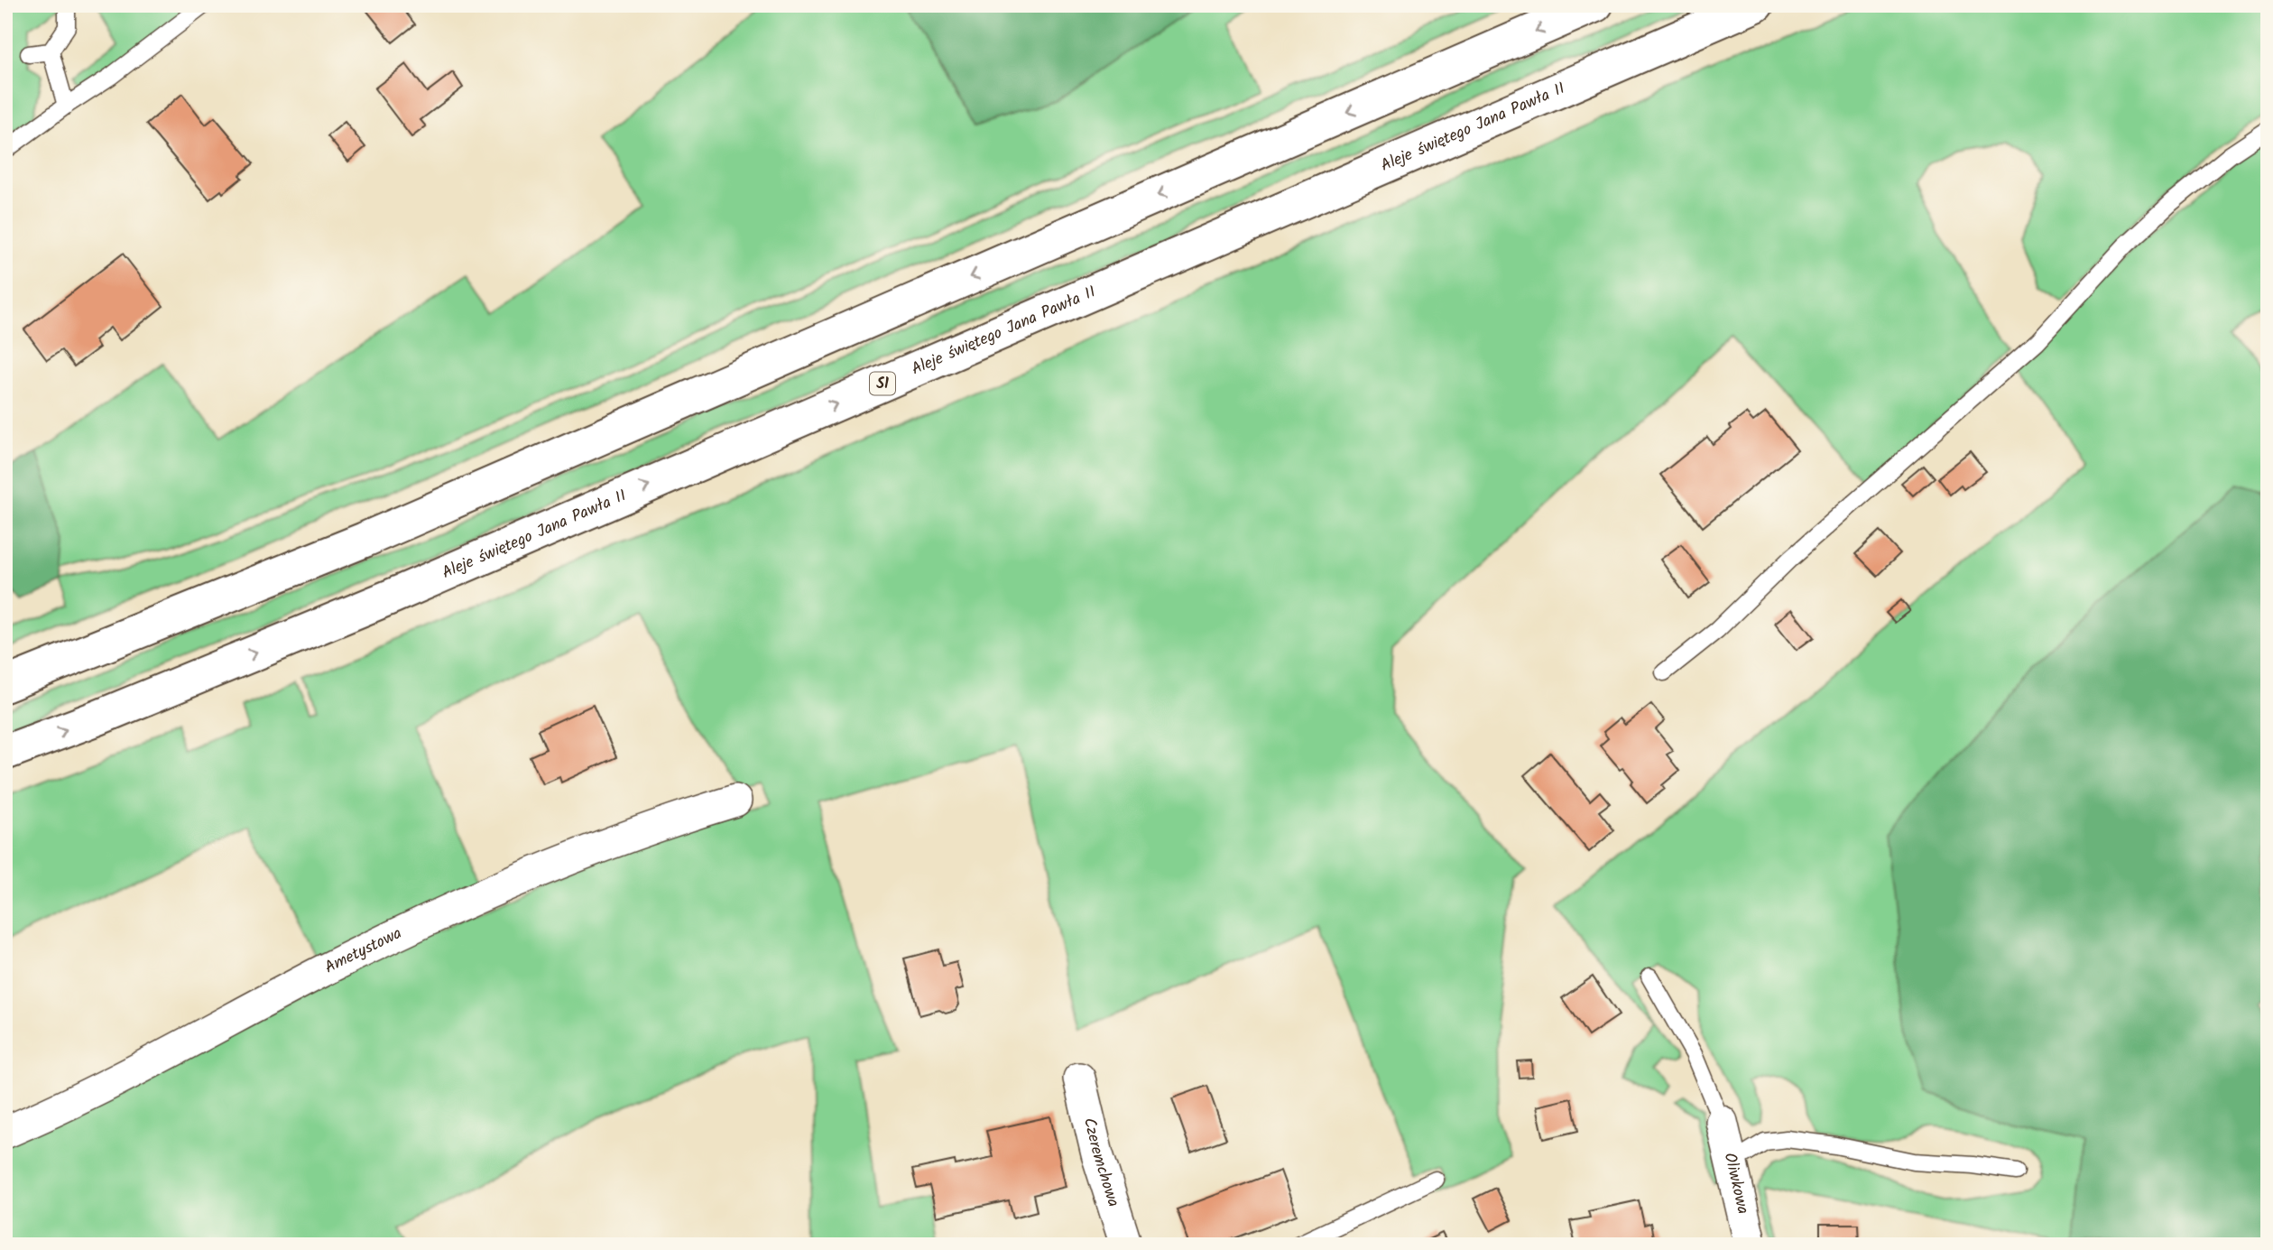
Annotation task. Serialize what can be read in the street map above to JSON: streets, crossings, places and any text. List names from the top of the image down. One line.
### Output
{"streets":{"highway":["Aleje świętego Jana Pawła II","S1"],"street":["Ametystowa","Czeremchowa","Oliwkowa"]}}
